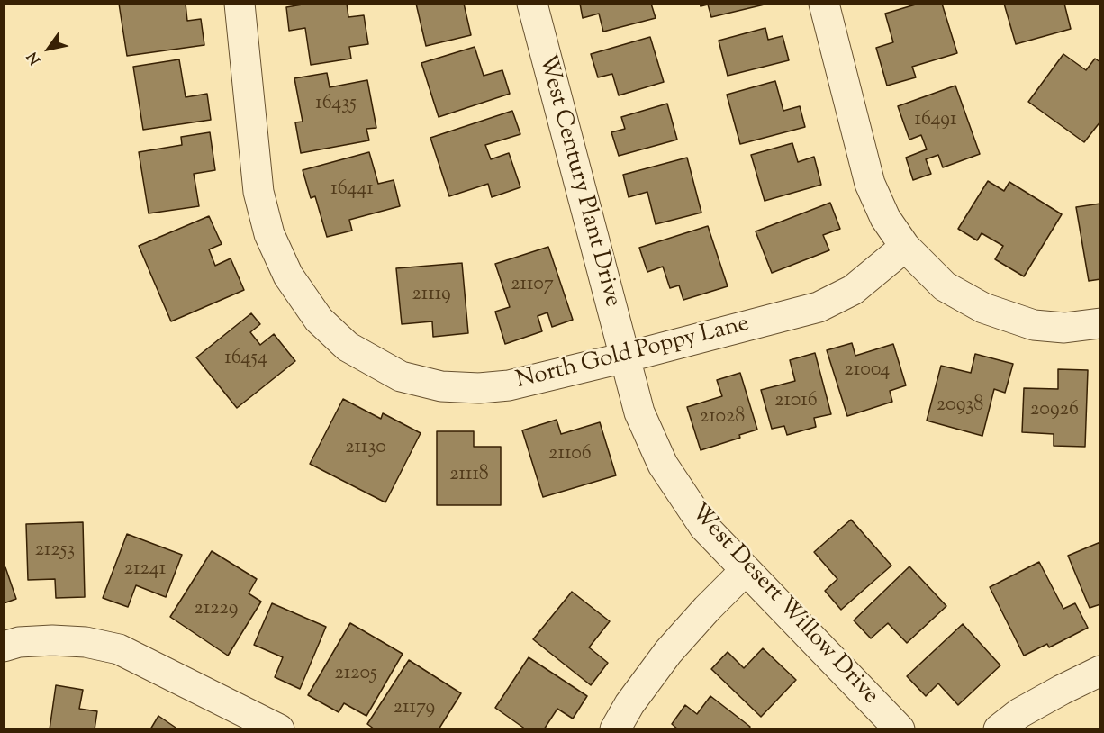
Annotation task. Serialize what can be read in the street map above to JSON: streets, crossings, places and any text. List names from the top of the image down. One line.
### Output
{"streets":{"street":["West Century Plant Drive","North Gold Poppy Lane","West Desert Willow Drive"]},"crossings":[["West Century Plant Drive","North Gold Poppy Lane"],["West Century Plant Drive","West Desert Willow Drive"],["North Gold Poppy Lane","West Desert Willow Drive"]],"house_numbers":["16435","16491","16441","21107","21119","16454","21004","21016","20938","20926","21028","21130","21106","21118","21253","21241","21229","21205","21179"],"north":"bottom left"}
